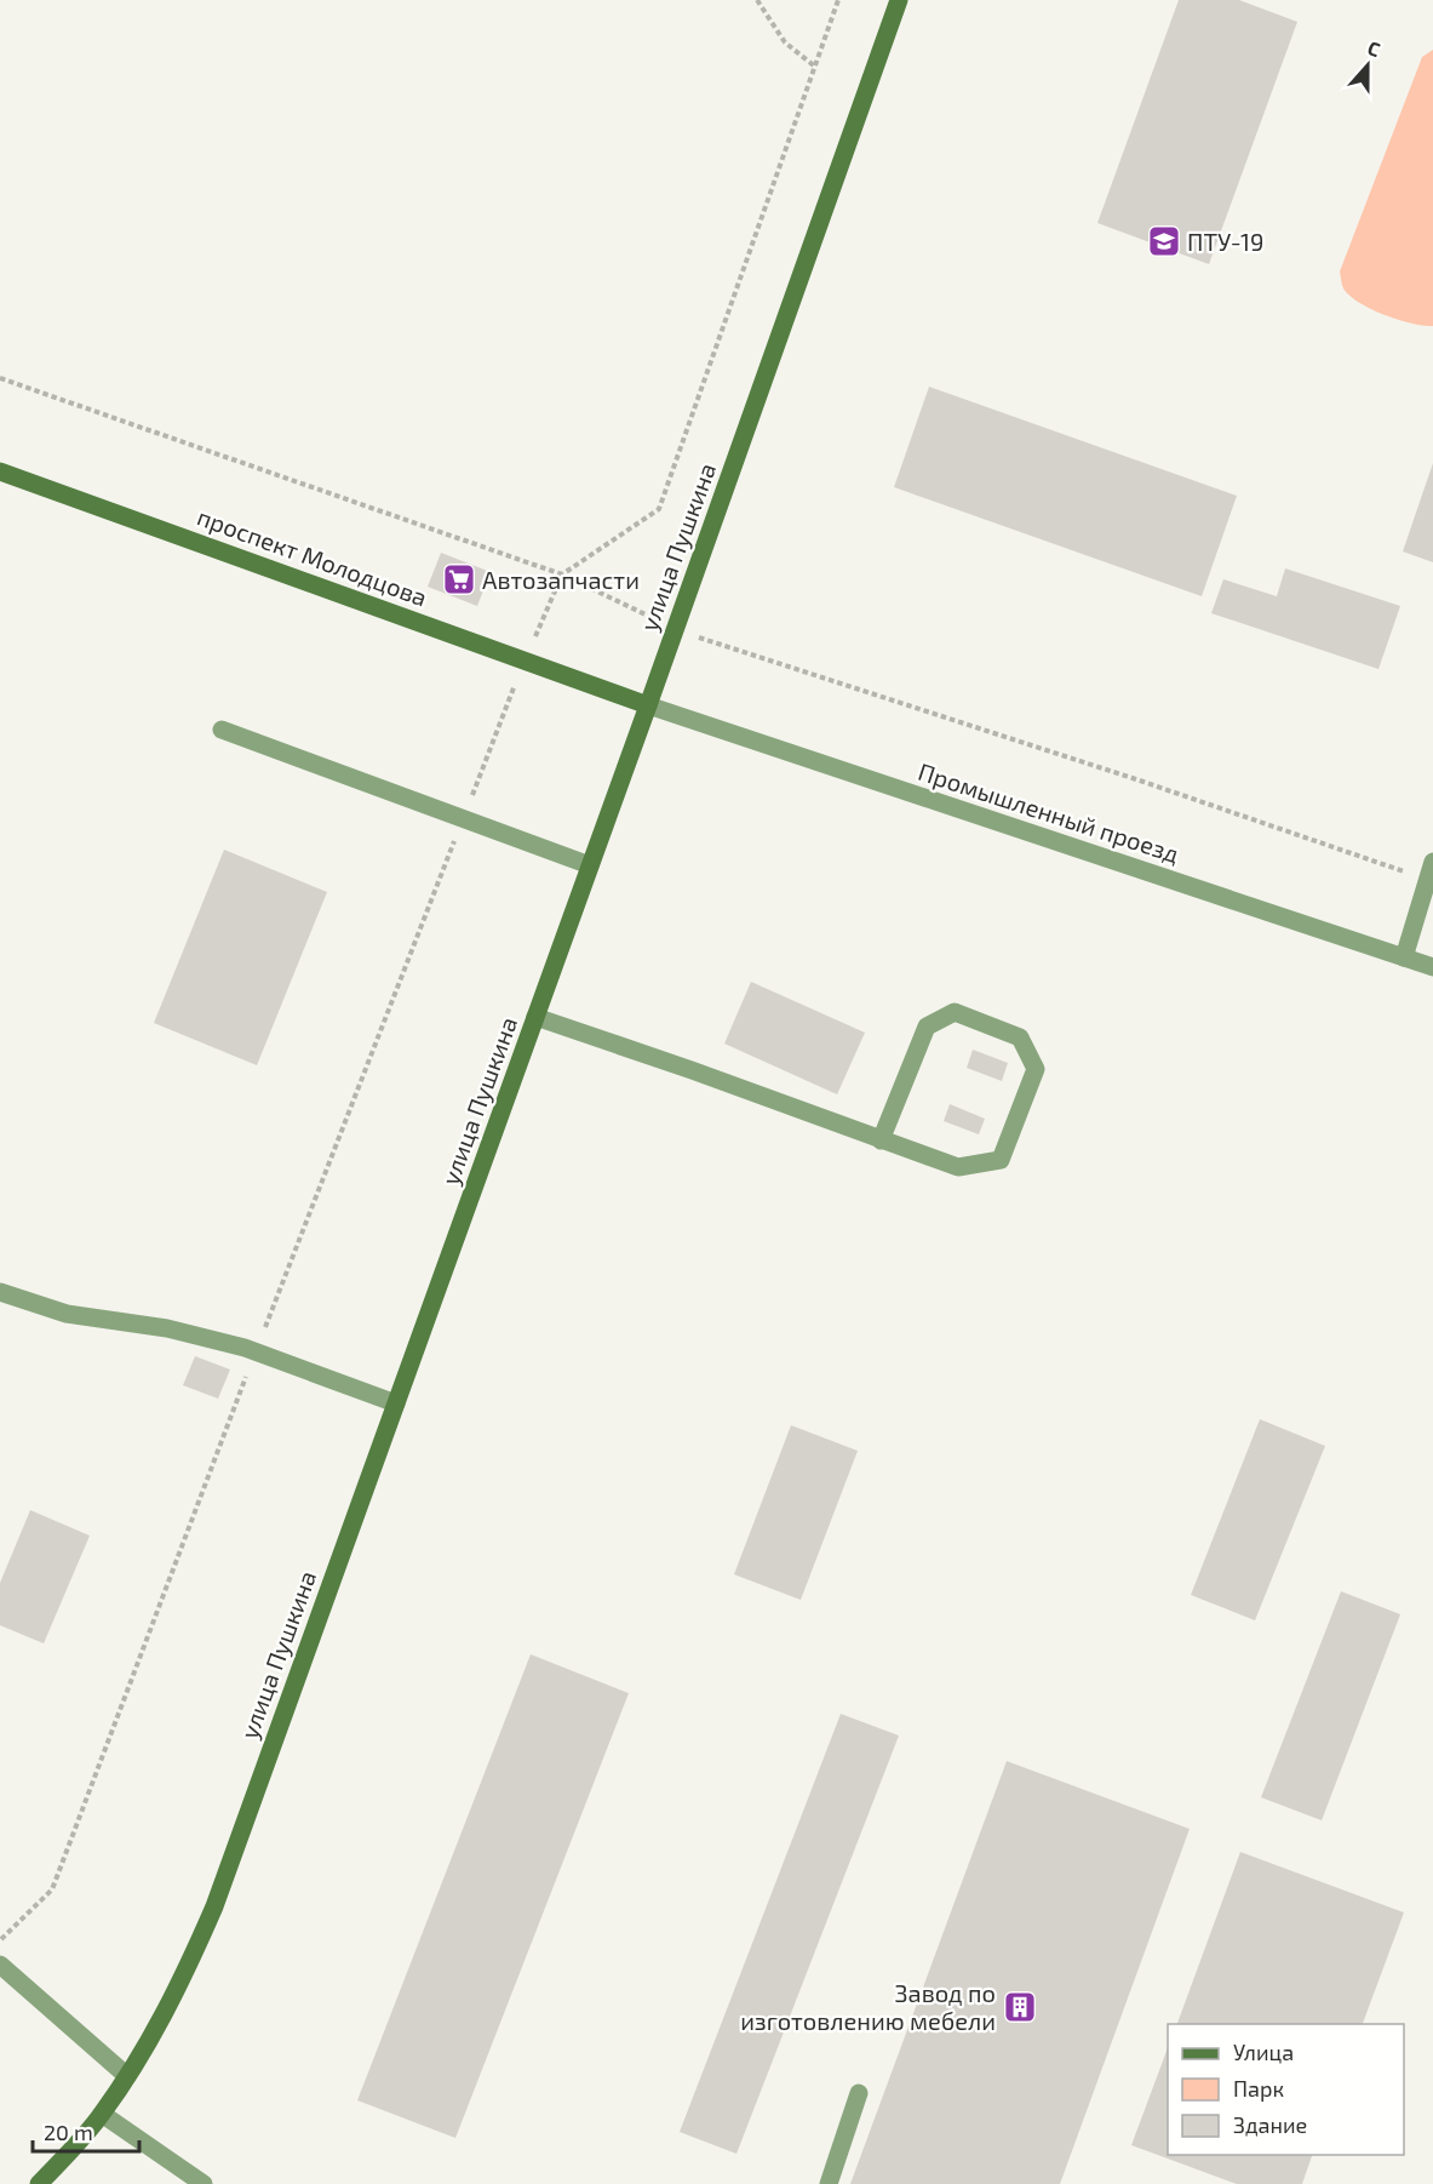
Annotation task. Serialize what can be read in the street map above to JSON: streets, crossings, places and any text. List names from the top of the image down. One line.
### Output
{"streets":{"main road":["улица Пушкина","проспект Молодцова"],"street":["Промышленный проезд"]},"crossings":[["улица Пушкина","проспект Молодцова"],["улица Пушкина","Промышленный проезд"],["проспект Молодцова","Промышленный проезд"]],"places":{"school or university":["ПТУ-19"],"supermarket":["Автозапчасти"],"building":["Завод по изготовлению мебели"]},"legend":["Улица","Парк","Здание"],"scale_bar":"20 m","north":"top"}
